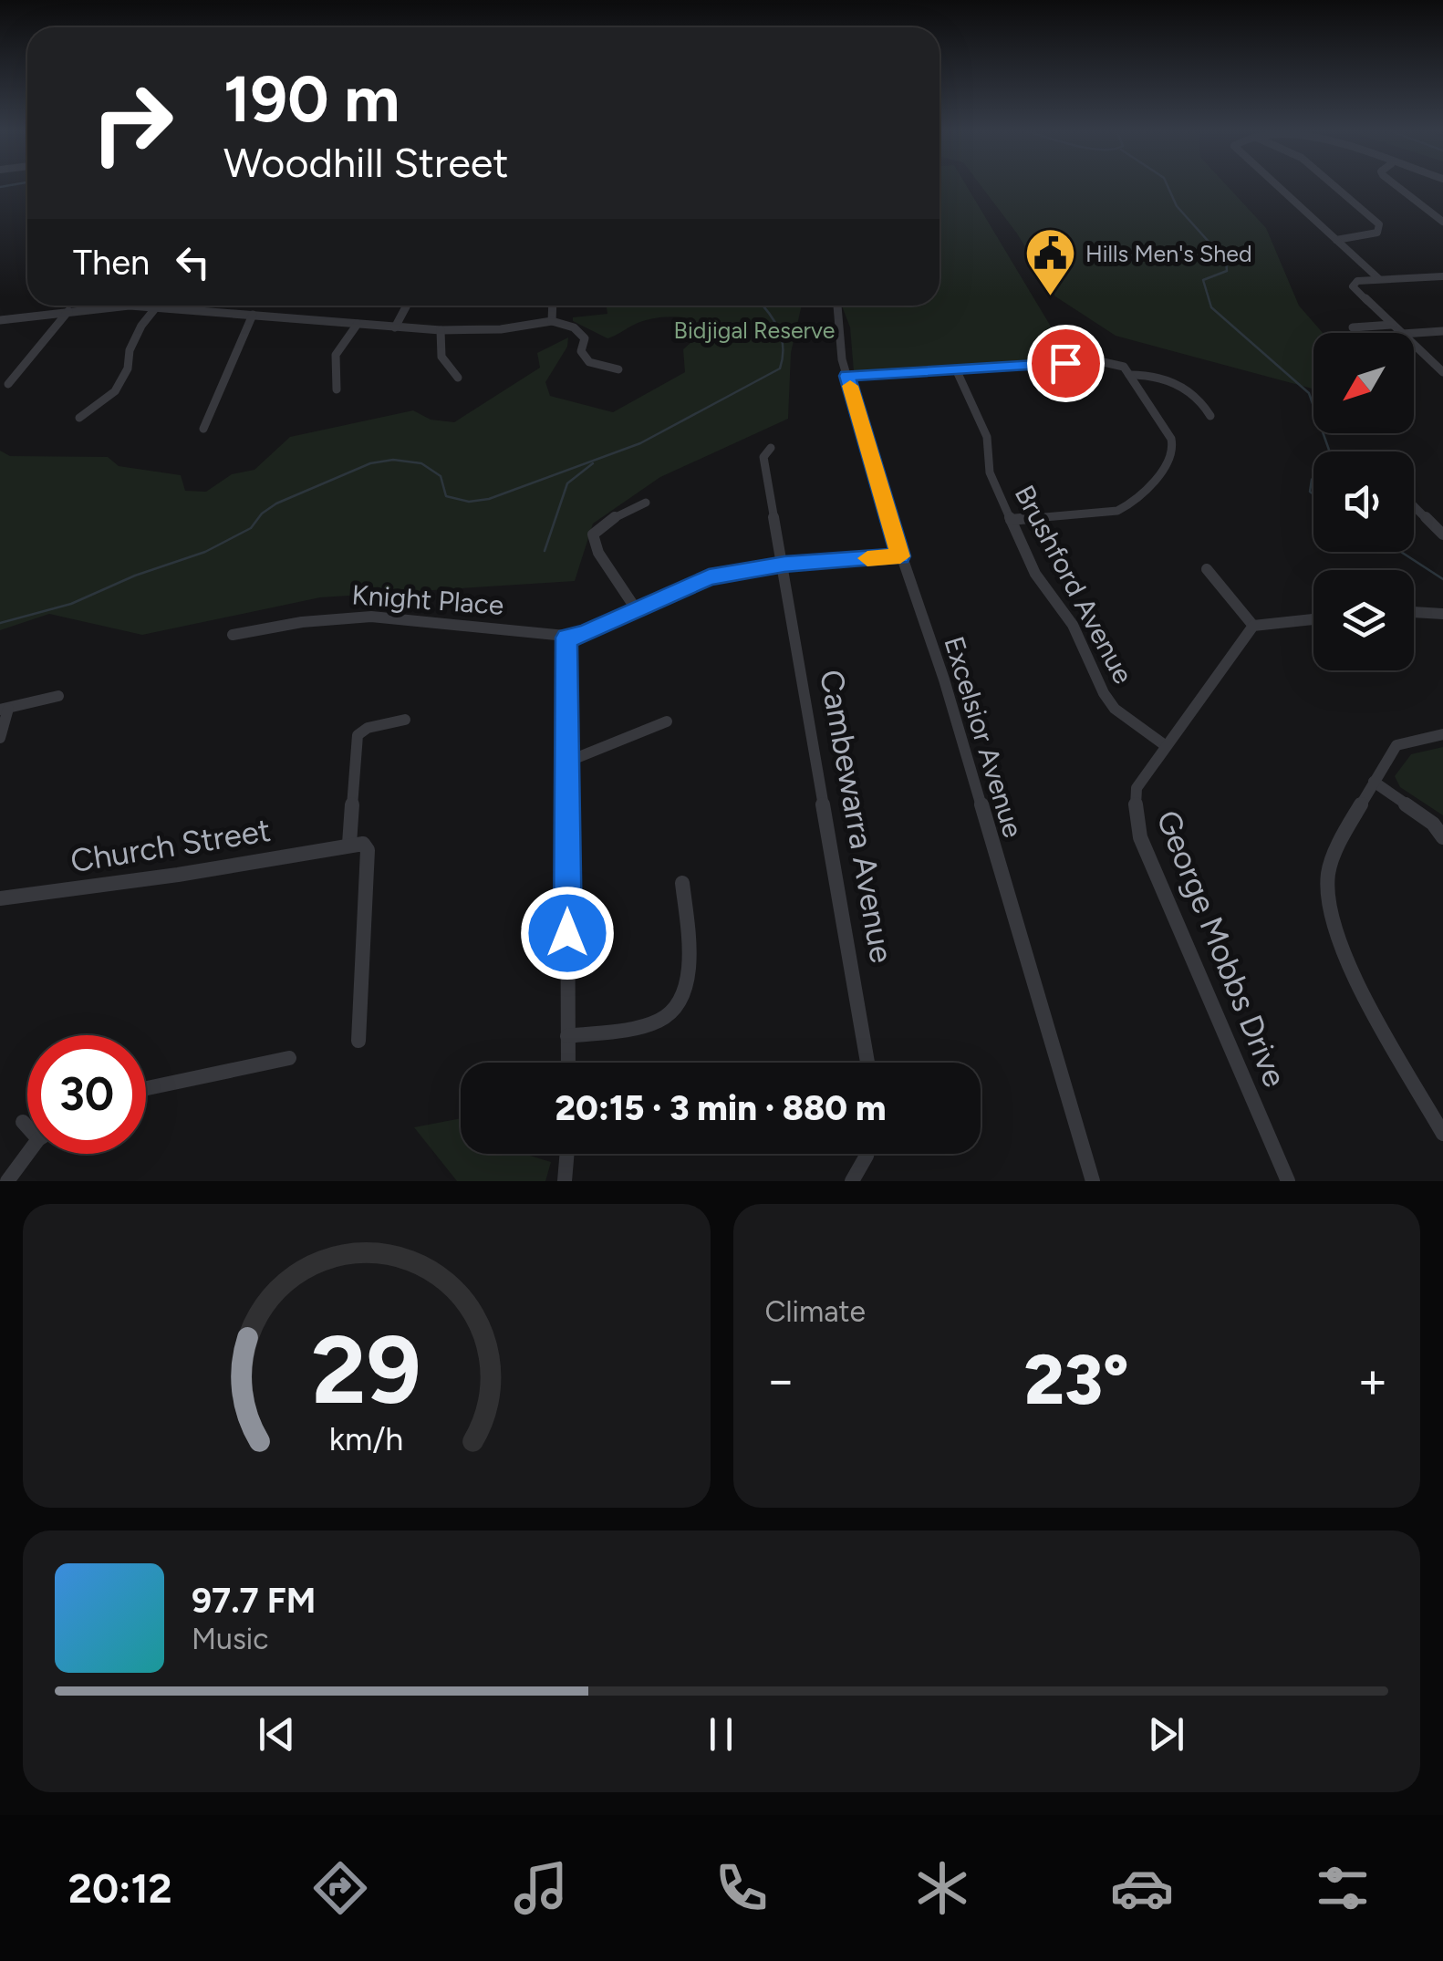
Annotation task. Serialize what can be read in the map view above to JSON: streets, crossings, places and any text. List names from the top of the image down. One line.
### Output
{"streets":{"street":["Brushford Avenue","Knight Place","Excelsior Avenue","Cambewarra Avenue","Church Street","George Mobbs Drive"]},"crossings":[["Brushford Avenue","George Mobbs Drive"]],"parks":["Bidjigal Reserve"],"places":{"public building":["Hills Men's Shed"]},"north":"bottom left","page":{"turn":["190 m","Woodhill Street"],"then":"Then","limit":"30","trip":"20:15 · 3 min · 880 m","tile":"Climate","heat":["−","23°","+"],"song":["97.7 FM","Music"],"tabs":"20:12","gauge":["29","km/h"]}}
